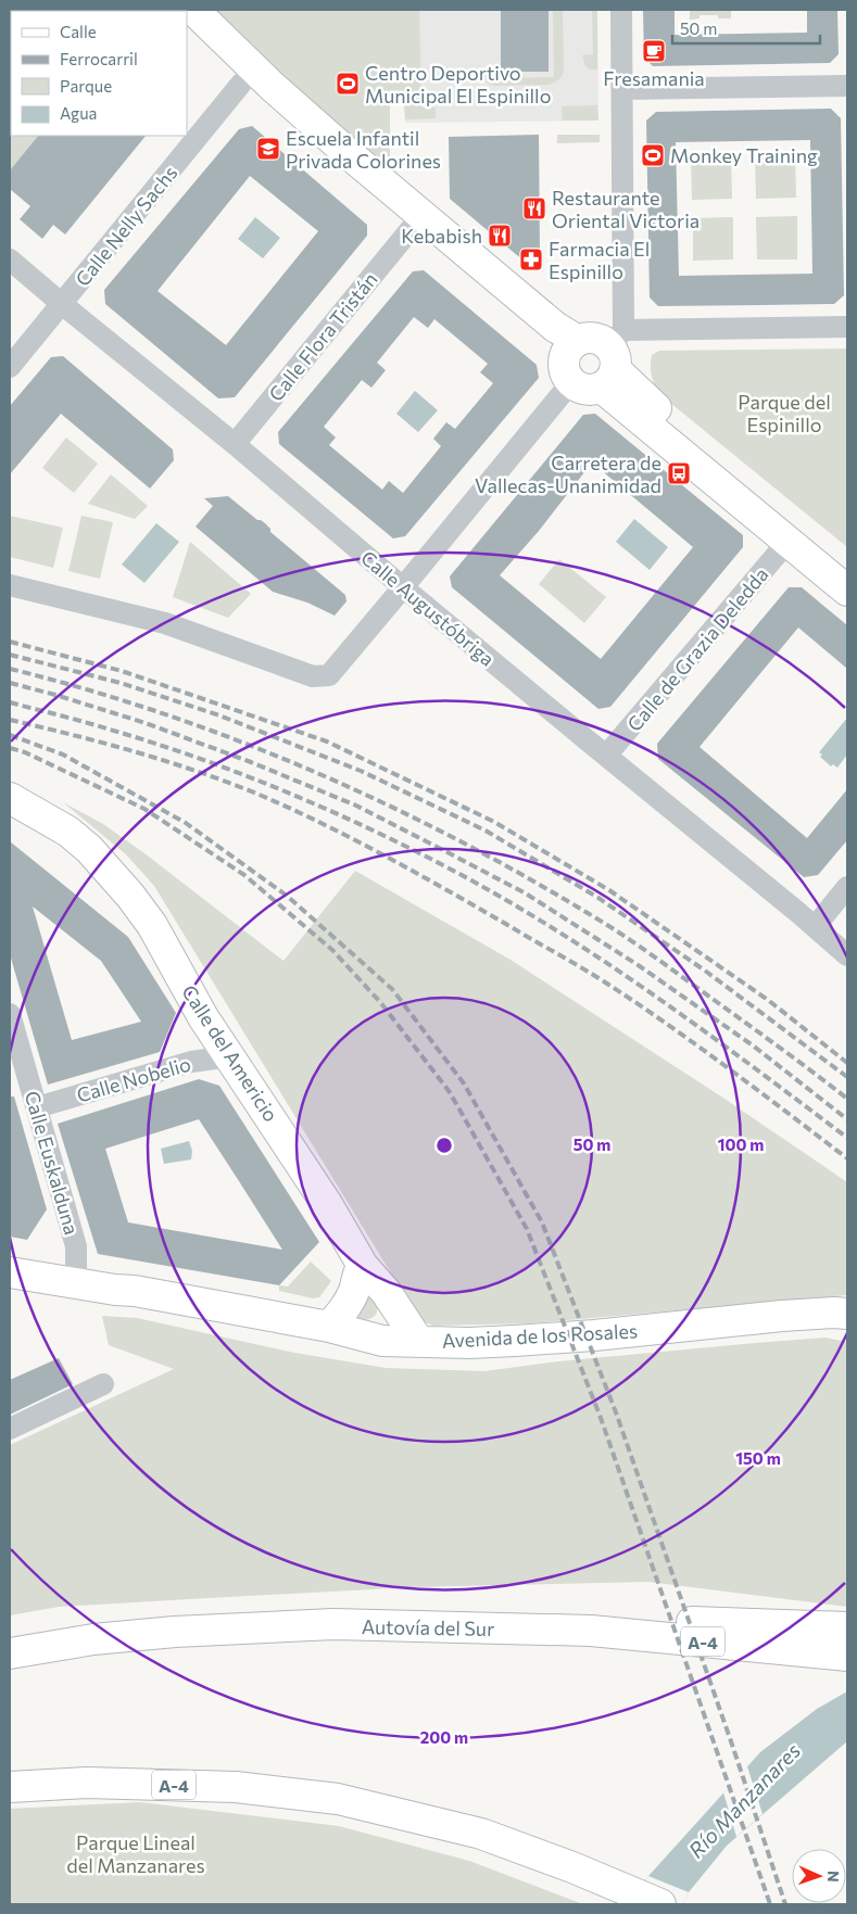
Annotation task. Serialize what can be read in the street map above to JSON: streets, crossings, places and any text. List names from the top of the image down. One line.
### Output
{"streets":{"main road":["Calle del Americio","Avenida de los Rosales","Autovía del Sur","A-4"],"street":["Calle Nelly Sachs","Calle Flora Tristán","Calle Augustóbriga","Calle de Grazia Deledda","Calle Nobelio","Calle Euskalduna"]},"crossings":[["Calle Nelly Sachs","Calle Augustóbriga"],["Calle Flora Tristán","Calle Augustóbriga"],["Calle Augustóbriga","Calle de Grazia Deledda"],["Calle del Americio","Calle Nobelio"],["Calle del Americio","Avenida de los Rosales"],["Calle Nobelio","Calle Euskalduna"],["Calle Euskalduna","Avenida de los Rosales"]],"water":["Río Manzanares"],"parks":["Parque del Espinillo","Parque Lineal del Manzanares"],"places":{"cafe":["Fresamania"],"sports":["Centro Deportivo Municipal El Espinillo","Monkey Training"],"school or university":["Escuela Infantil Privada Colorines"],"restaurant":["Restaurante Oriental Victoria","Kebabish"],"pharmacy":["Farmacia El Espinillo"],"bus stop":["Carretera de Vallecas-Unanimidad"]},"legend":["Calle","Ferrocarril","Parque","Agua"],"scale_bar":"50 m","north":"right","rings":["50 m","100 m","150 m","200 m"]}
